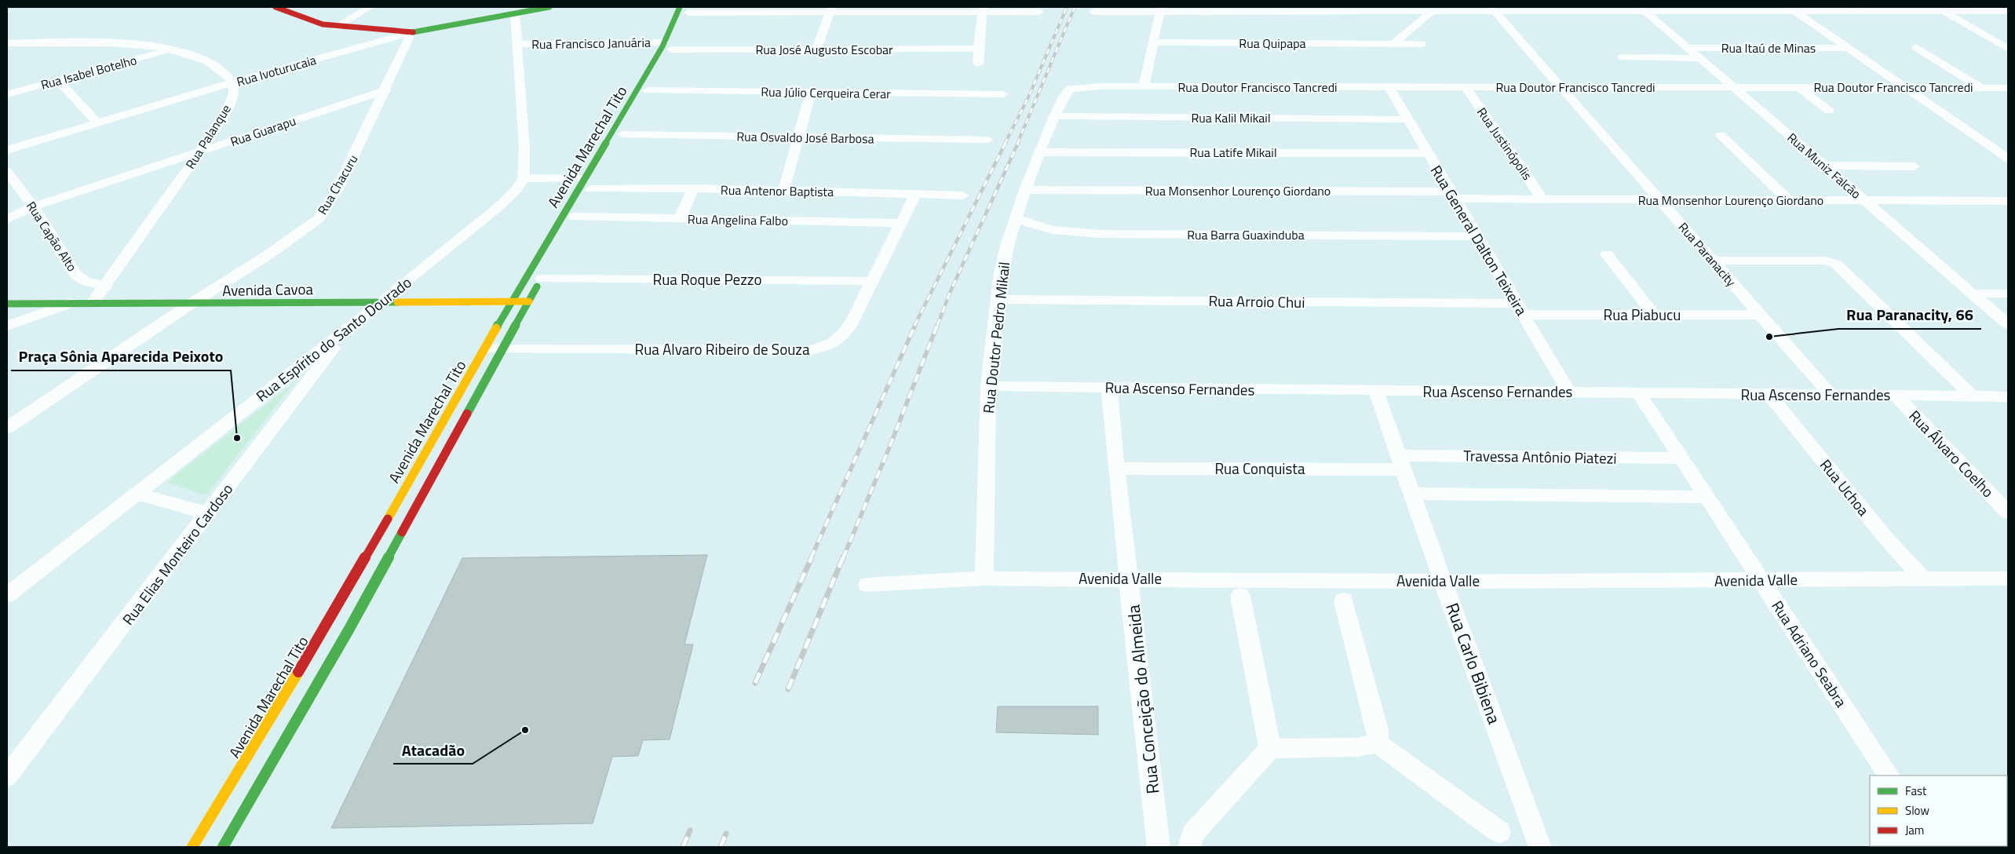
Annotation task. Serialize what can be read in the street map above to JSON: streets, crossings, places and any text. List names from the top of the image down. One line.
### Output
{"streets":{"main road":["Rua Ivoturucaia","Avenida Marechal Tito","Avenida Cavoa"],"street":["Rua Francisco Januária","Rua Quipapa","Rua Itaú de Minas","Rua José Augusto Escobar","Rua Isabel Botelho","Rua Doutor Francisco Tancredi","Rua Júlio Cerqueira Cerar","Rua Kalil Mikail","Rua Guarapu","Rua Palanque","Rua Osvaldo José Barbosa","Rua Justinópolis","Rua Latife Mikail","Rua Muniz Falcão","Rua Chacuru","Rua Antenor Baptista","Rua Monsenhor Lourenço Giordano","Rua Angelina Falbo","Rua Barra Guaxinduba","Rua Capão Alto","Rua General Dalton Teixeira","Rua Paranacity","Rua Roque Pezzo","Rua Arroio Chui","Rua Piabucu","Rua Doutor Pedro Mikail","Rua Espírito do Santo Dourado","Rua Alvaro Ribeiro de Souza","Rua Ascenso Fernandes","Rua Álvaro Coelho","Travessa Antônio Piatezi","Rua Conquista","Rua Uchoa","Rua Elias Monteiro Cardoso","Avenida Valle","Rua Adriano Seabra","Rua Carlo Bibiena","Rua Conceição do Almeida"]},"crossings":[["Rua Francisco Januária","Rua José Augusto Escobar"],["Rua Francisco Januária","Avenida Marechal Tito"],["Rua Itaú de Minas","Rua Muniz Falcão"],["Rua José Augusto Escobar","Avenida Marechal Tito"],["Rua Ivoturucaia","Rua Palanque"],["Rua Ivoturucaia","Rua Chacuru"],["Rua Doutor Francisco Tancredi","Rua Justinópolis"],["Rua Doutor Francisco Tancredi","Rua Muniz Falcão"],["Rua Doutor Francisco Tancredi","Rua General Dalton Teixeira"],["Rua Doutor Francisco Tancredi","Rua Paranacity"],["Rua Doutor Francisco Tancredi","Rua Doutor Pedro Mikail"],["Rua Júlio Cerqueira Cerar","Avenida Marechal Tito"],["Rua Kalil Mikail","Rua General Dalton Teixeira"],["Rua Kalil Mikail","Rua Doutor Pedro Mikail"],["Rua Guarapu","Rua Palanque"],["Rua Guarapu","Rua Chacuru"],["Rua Guarapu","Rua Capão Alto"],["Rua Palanque","Rua Capão Alto"],["Rua Palanque","Avenida Cavoa"],["Rua Osvaldo José Barbosa","Avenida Marechal Tito"],["Rua Justinópolis","Rua Monsenhor Lourenço Giordano"],["Avenida Marechal Tito","Rua Antenor Baptista"],["Avenida Marechal Tito","Rua Angelina Falbo"],["Avenida Marechal Tito","Rua Roque Pezzo"],["Avenida Marechal Tito","Avenida Cavoa"],["Avenida Marechal Tito","Rua Alvaro Ribeiro de Souza"],["Rua Latife Mikail","Rua General Dalton Teixeira"],["Rua Latife Mikail","Rua Doutor Pedro Mikail"],["Rua Muniz Falcão","Rua Monsenhor Lourenço Giordano"],["Rua Chacuru","Avenida Cavoa"],["Rua Antenor Baptista","Rua Espírito do Santo Dourado"],["Rua Antenor Baptista","Rua Alvaro Ribeiro de Souza"],["Rua Monsenhor Lourenço Giordano","Rua General Dalton Teixeira"],["Rua Monsenhor Lourenço Giordano","Rua Paranacity"],["Rua Monsenhor Lourenço Giordano","Rua Doutor Pedro Mikail"],["Rua Angelina Falbo","Rua Alvaro Ribeiro de Souza"],["Rua Barra Guaxinduba","Rua General Dalton Teixeira"],["Rua Barra Guaxinduba","Rua Doutor Pedro Mikail"],["Rua General Dalton Teixeira","Rua Arroio Chui"],["Rua General Dalton Teixeira","Rua Piabucu"],["Rua General Dalton Teixeira","Rua Ascenso Fernandes"],["Rua Paranacity","Rua Piabucu"],["Rua Paranacity","Rua Ascenso Fernandes"],["Rua Roque Pezzo","Rua Alvaro Ribeiro de Souza"],["Avenida Cavoa","Rua Espírito do Santo Dourado"],["Rua Arroio Chui","Rua Piabucu"],["Rua Arroio Chui","Rua Doutor Pedro Mikail"],["Rua Doutor Pedro Mikail","Rua Ascenso Fernandes"],["Rua Doutor Pedro Mikail","Avenida Valle"],["Rua Espírito do Santo Dourado","Rua Elias Monteiro Cardoso"],["Rua Ascenso Fernandes","Rua Álvaro Coelho"],["Rua Ascenso Fernandes","Rua Uchoa"],["Rua Ascenso Fernandes","Rua Adriano Seabra"],["Rua Ascenso Fernandes","Rua Carlo Bibiena"],["Rua Ascenso Fernandes","Rua Conceição do Almeida"],["Travessa Antônio Piatezi","Rua Conquista"],["Travessa Antônio Piatezi","Rua Adriano Seabra"],["Travessa Antônio Piatezi","Rua Carlo Bibiena"],["Rua Conquista","Rua Carlo Bibiena"],["Rua Conquista","Rua Conceição do Almeida"],["Rua Uchoa","Avenida Valle"],["Avenida Valle","Rua Adriano Seabra"],["Avenida Valle","Rua Carlo Bibiena"],["Avenida Valle","Rua Conceição do Almeida"]],"places":["Rua Paranacity, 66","Praça Sônia Aparecida Peixoto","Atacadão"],"legend":["Fast","Slow","Jam"]}
